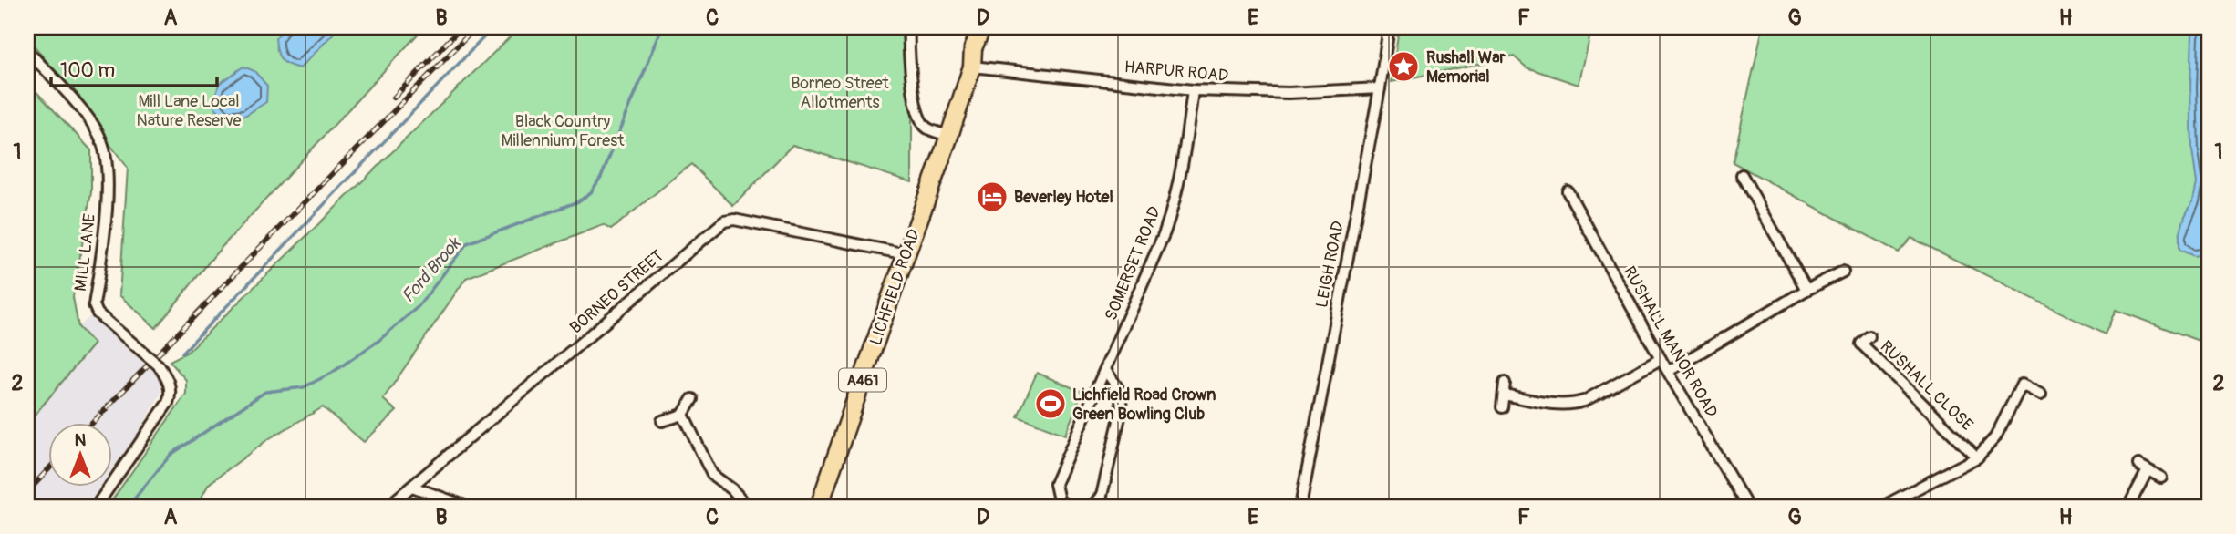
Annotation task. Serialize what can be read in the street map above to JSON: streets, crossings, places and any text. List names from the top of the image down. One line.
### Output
{"streets":{"highway":["LICHFIELD ROAD","A461"],"street":["HARPUR ROAD","MILL LANE","SOMERSET ROAD","LEIGH ROAD","BORNEO STREET","RUSHALL MANOR ROAD","RUSHALL CLOSE"]},"crossings":[["HARPUR ROAD","SOMERSET ROAD"],["HARPUR ROAD","LEIGH ROAD"],["HARPUR ROAD","LICHFIELD ROAD"],["LICHFIELD ROAD","BORNEO STREET"]],"water":["Ford Brook"],"parks":["Borneo Street Allotments","Mill Lane Local Nature Reserve","Black Country Millennium Forest"],"places":{"place":["Rushall War Memorial"],"hotel":["Beverley Hotel"],"sports":["Lichfield Road Crown Green Bowling Club"]},"scale_bar":"100 m","north":"top","grid":{"columns":["A","B","C","D","E","F","G","H"],"rows":["1","2"]}}
